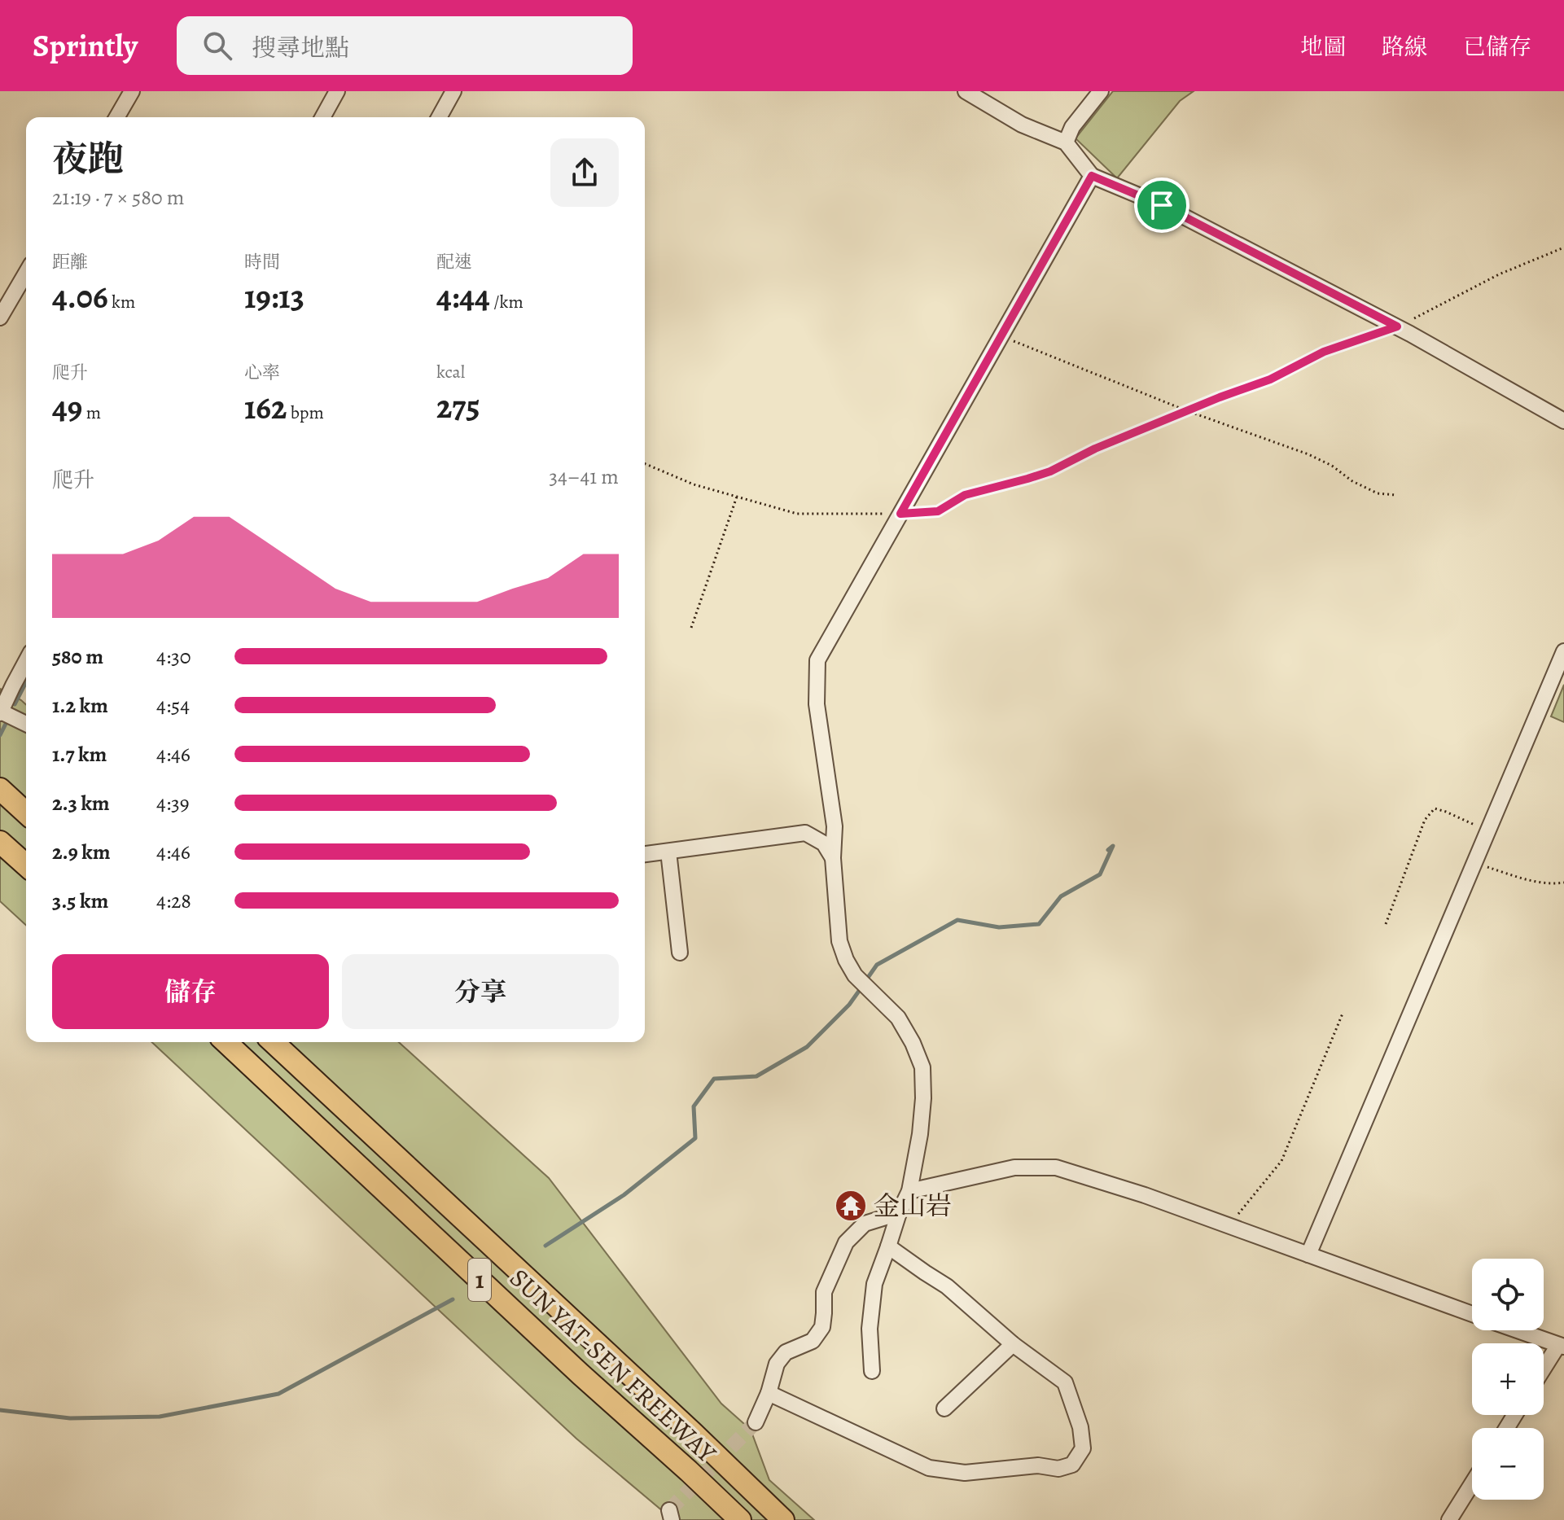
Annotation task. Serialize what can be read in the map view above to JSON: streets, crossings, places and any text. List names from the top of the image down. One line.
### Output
{"streets":{"highway":["1","SUN YAT-SEN FREEWAY"]},"places":{"temple":["金山岩"]},"page":{"header":"Sprintly","search":"搜尋地點","nav":["地圖","路線","已儲存"],"heading":["夜跑","21:19 · 7 × 580 m"],"stats":[["距離","4.06 km"],["時間","19:13"],["配速","4:44 /km"],["爬升","49 m"],["心率","162 bpm"],["kcal","275"]],"chart":["爬升","34–41 m"],"list":[{"name":"580 m","note":"4:30"},{"name":"1.2 km","note":"4:54"},{"name":"1.7 km","note":"4:46"},{"name":"2.3 km","note":"4:39"},{"name":"2.9 km","note":"4:46"},{"name":"3.5 km","note":"4:28"}],"buttons":["儲存","分享"],"map_buttons":["+","−"]}}
